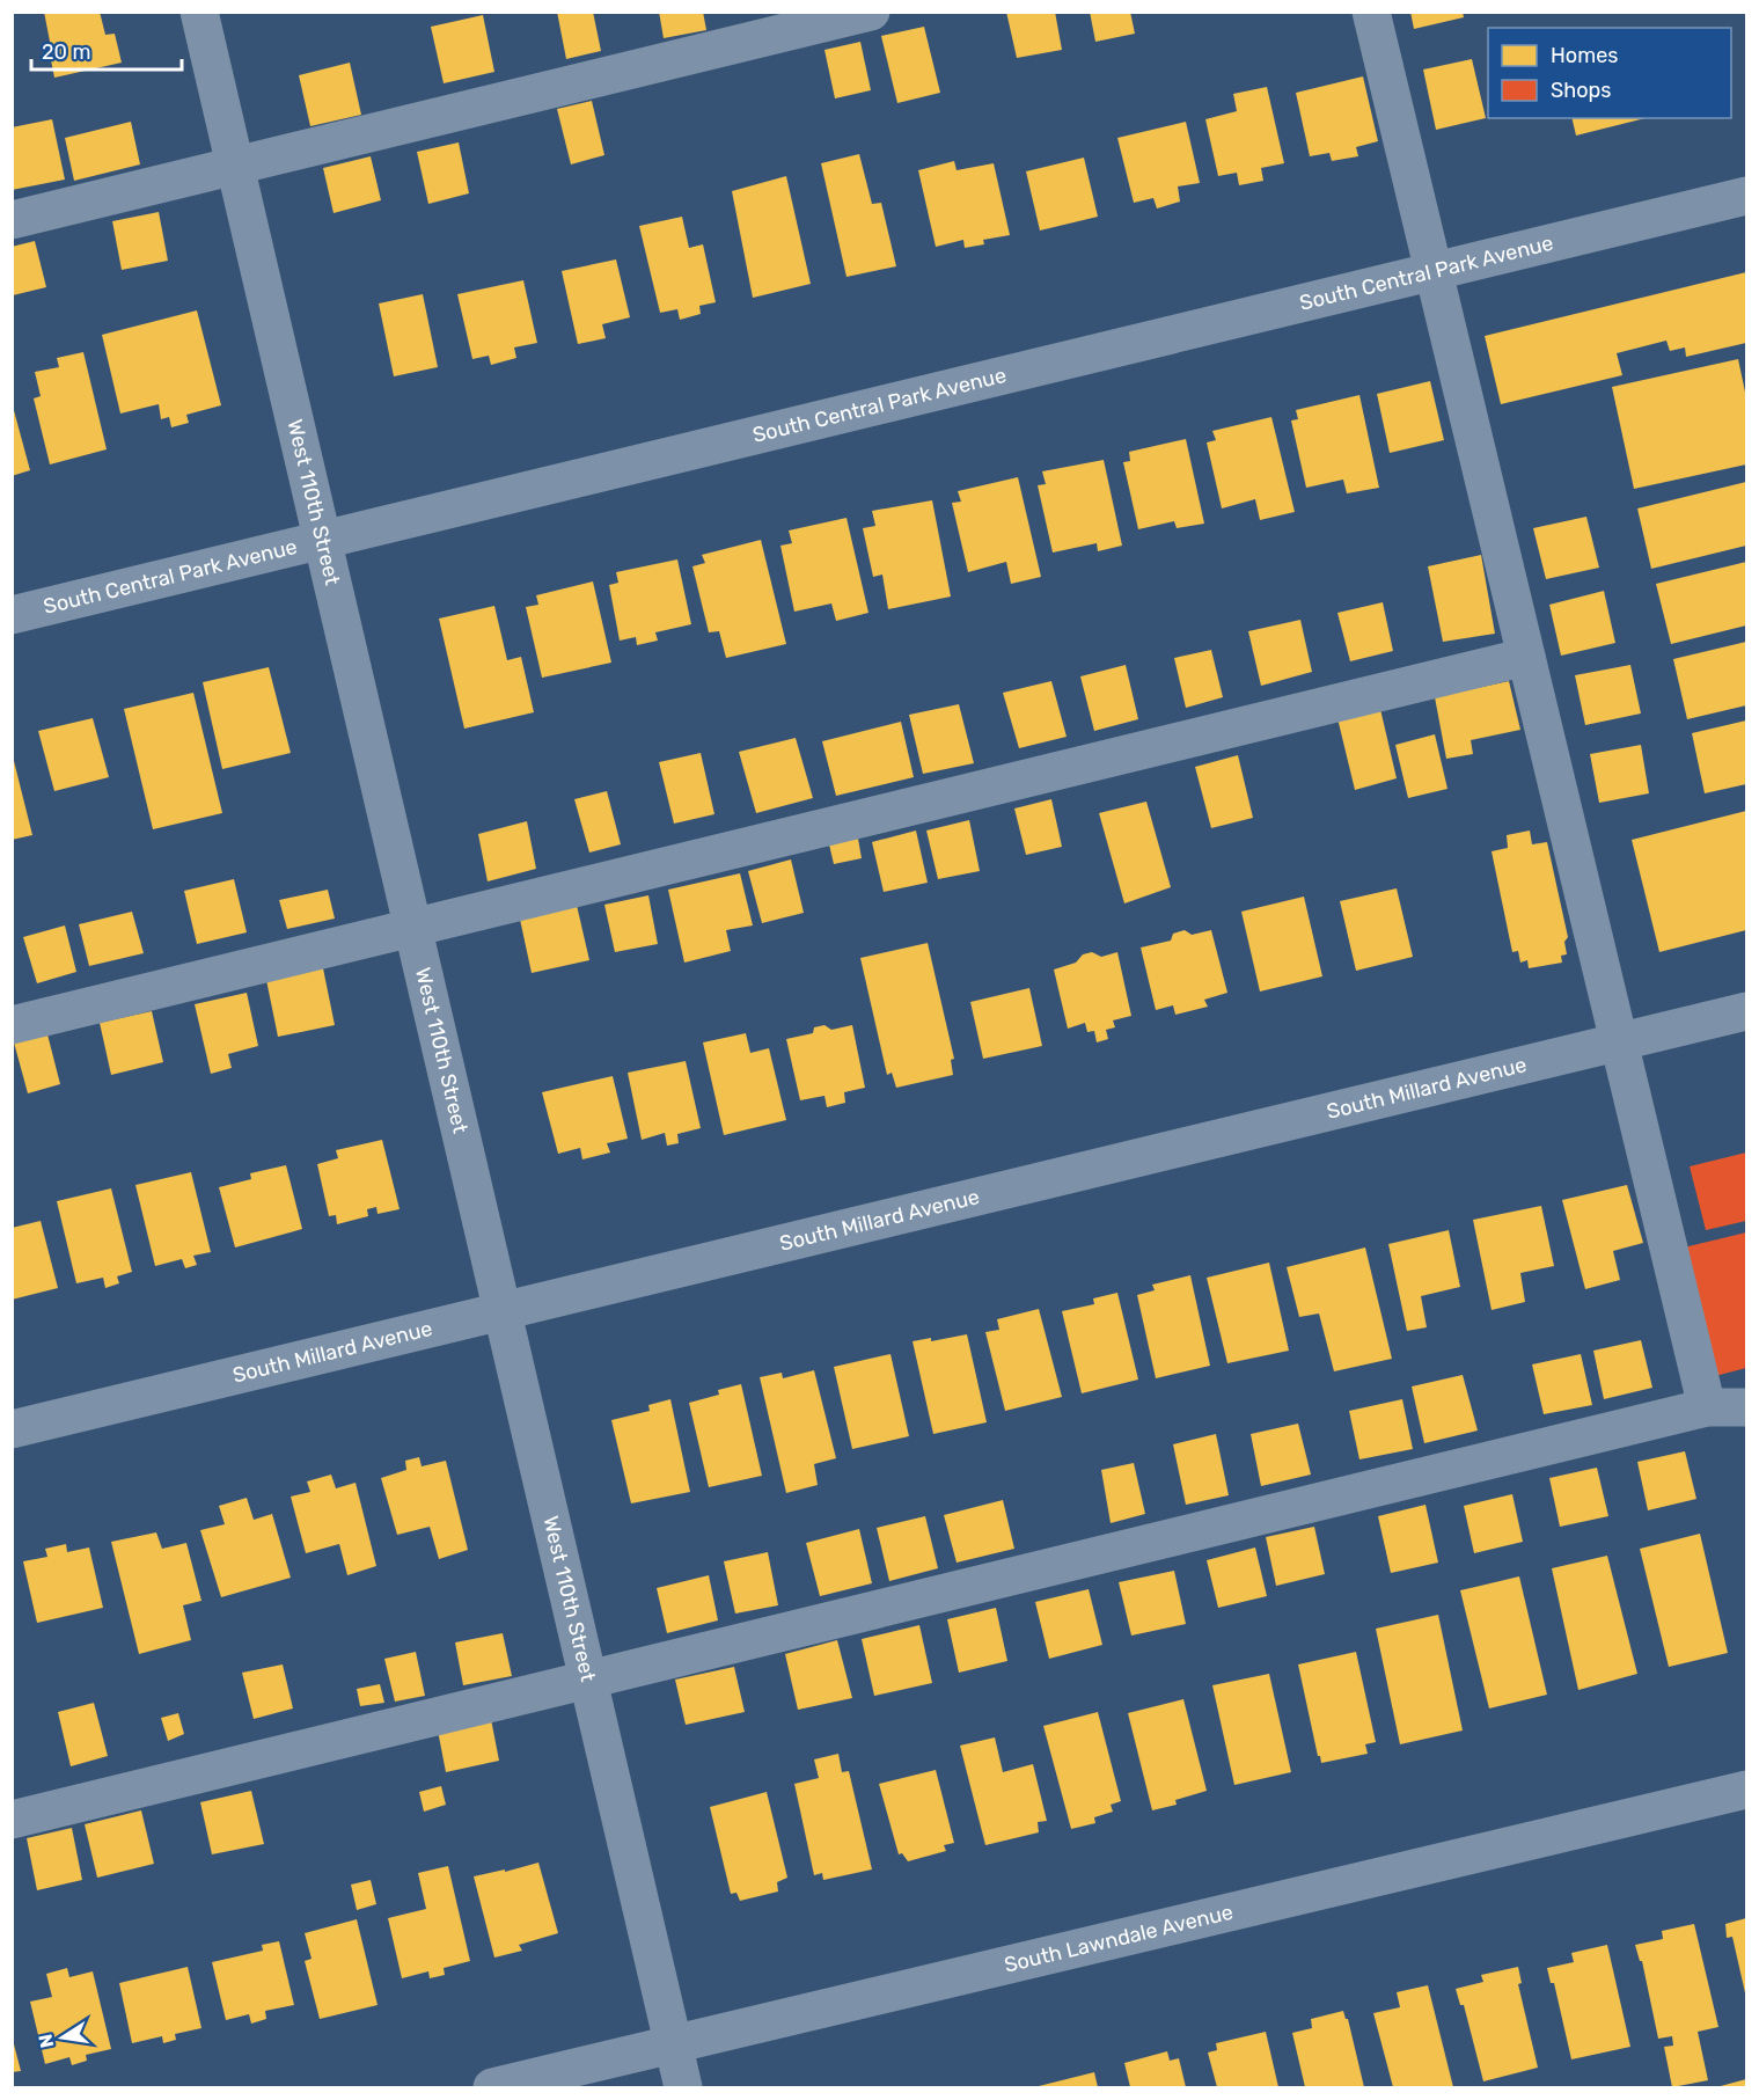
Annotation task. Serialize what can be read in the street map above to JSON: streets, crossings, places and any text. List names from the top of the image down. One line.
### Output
{"streets":{"street":["South Central Park Avenue","West 110th Street","South Millard Avenue","South Lawndale Avenue"]},"crossings":[["South Central Park Avenue","West 110th Street"],["West 110th Street","South Millard Avenue"],["West 110th Street","South Lawndale Avenue"]],"legend":["Homes","Shops"],"scale_bar":"20 m","north":"left"}
